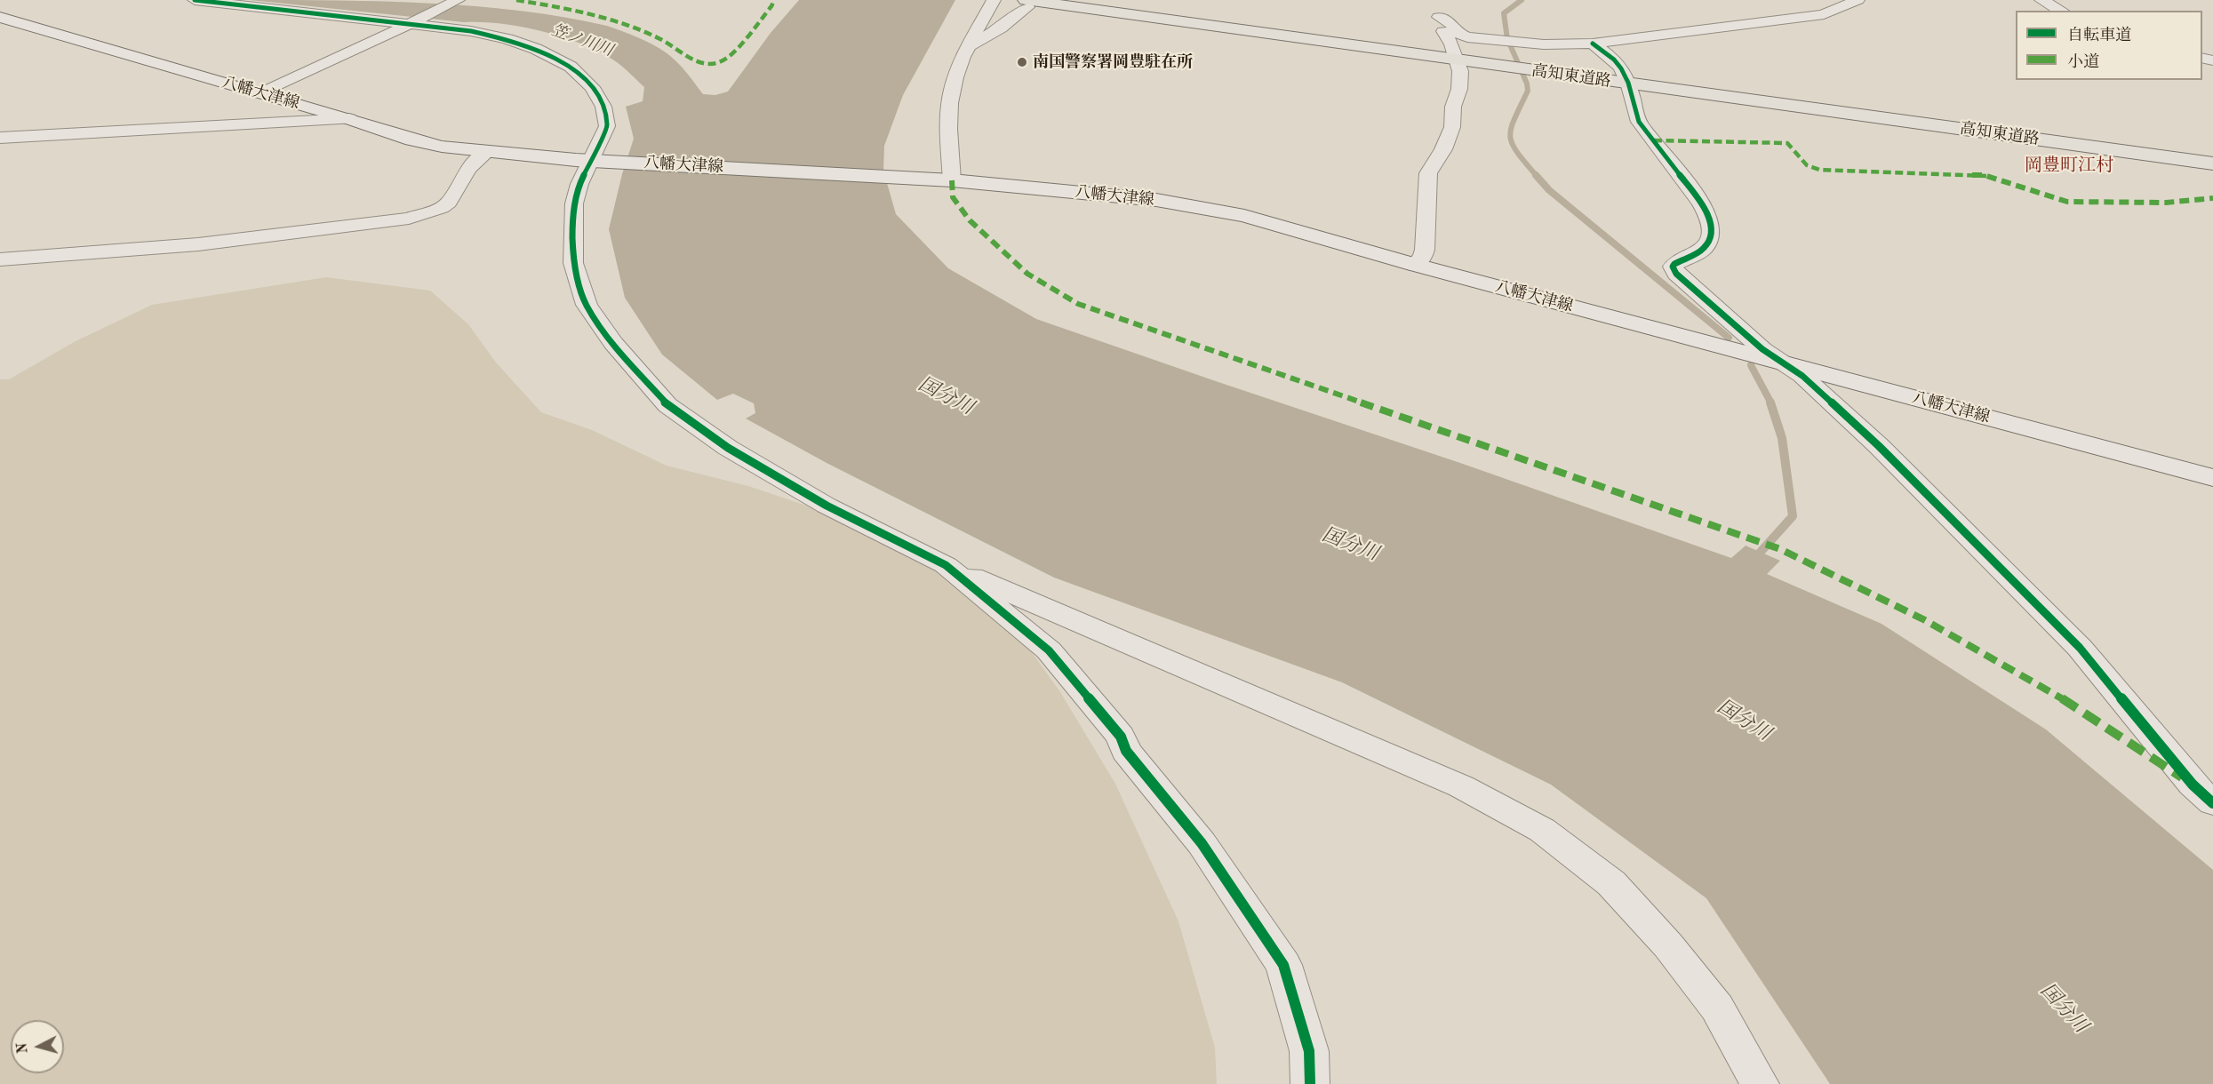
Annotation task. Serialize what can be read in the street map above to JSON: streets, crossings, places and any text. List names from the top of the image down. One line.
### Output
{"streets":{"highway":["高知東道路"],"main road":["八幡大津線"]},"districts":["岡豊町江村"],"water":["笠ノ川川","国分川"],"places":["南国警察署岡豊駐在所"],"legend":["自転車道","小道"],"north":"left"}
